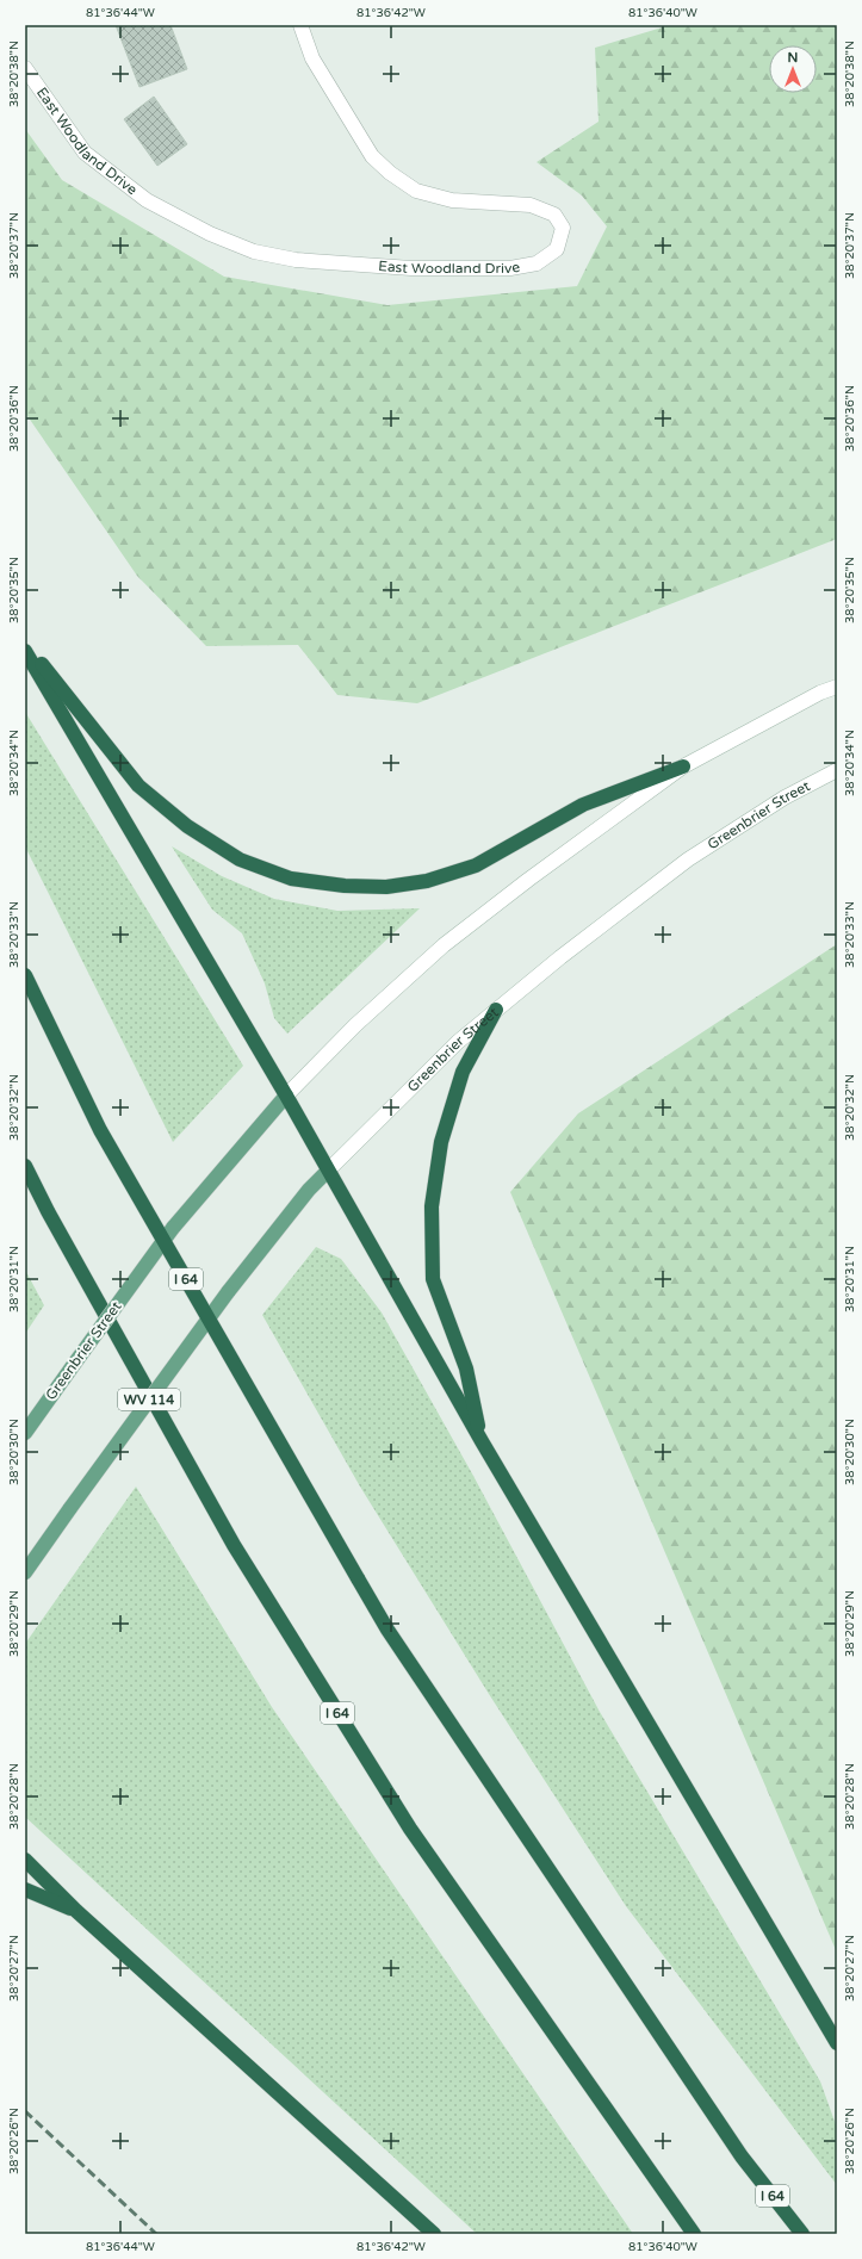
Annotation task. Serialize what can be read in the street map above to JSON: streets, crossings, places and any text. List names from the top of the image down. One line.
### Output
{"streets":{"highway":["I 64"],"main road":["East Woodland Drive","Greenbrier Street","WV 114"]},"north":"top","coordinates":["81°36'44\"W","81°36'42\"W","81°36'40\"W","38°20'38\"N","38°20'37\"N","38°20'36\"N","38°20'35\"N","38°20'34\"N","38°20'33\"N","38°20'32\"N","38°20'31\"N","38°20'30\"N","38°20'29\"N","38°20'28\"N","38°20'27\"N","38°20'26\"N"]}
